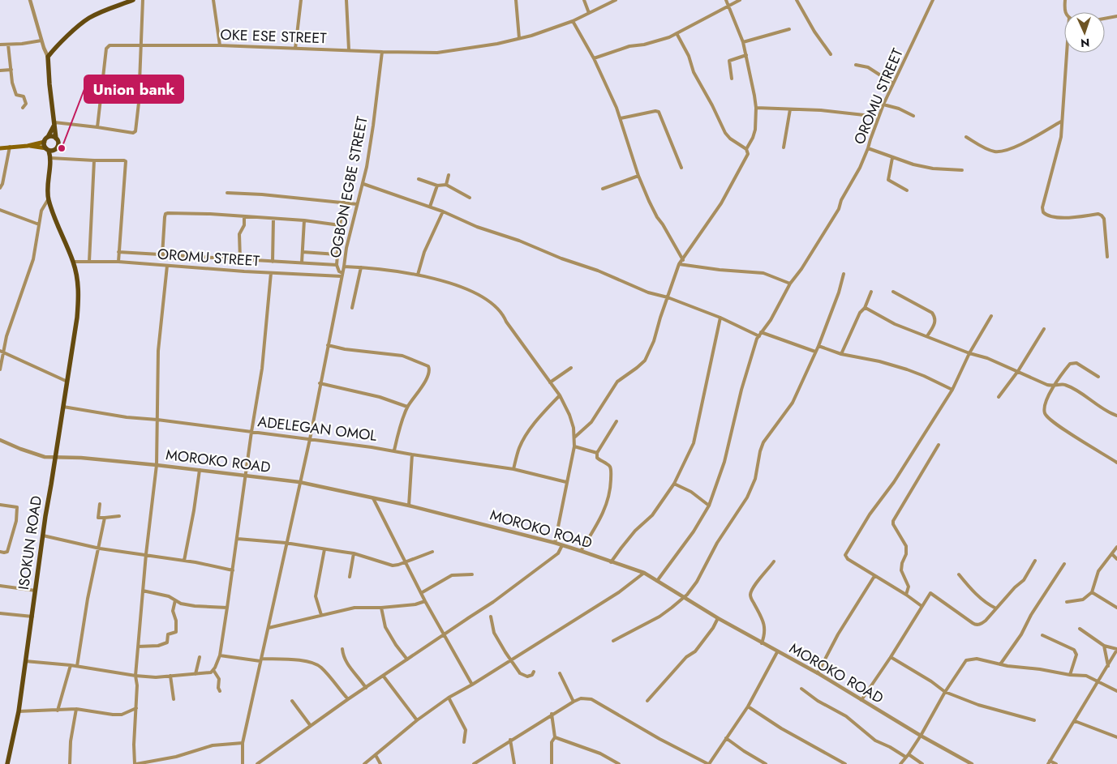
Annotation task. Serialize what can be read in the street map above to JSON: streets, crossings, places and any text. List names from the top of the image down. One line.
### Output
{"streets":{"main road":["ISOKUN ROAD"],"street":["OKE ESE STREET","OROMU STREET","OGBON EGBE STREET","ADELEGAN OMOL","MOROKO ROAD"]},"crossings":[["OKE ESE STREET","OGBON EGBE STREET"],["OROMU STREET","OGBON EGBE STREET"],["OROMU STREET","MOROKO ROAD"],["OROMU STREET","ISOKUN ROAD"],["ADELEGAN OMOL","ISOKUN ROAD"],["MOROKO ROAD","ISOKUN ROAD"]],"places":["Union bank"],"north":"bottom"}
